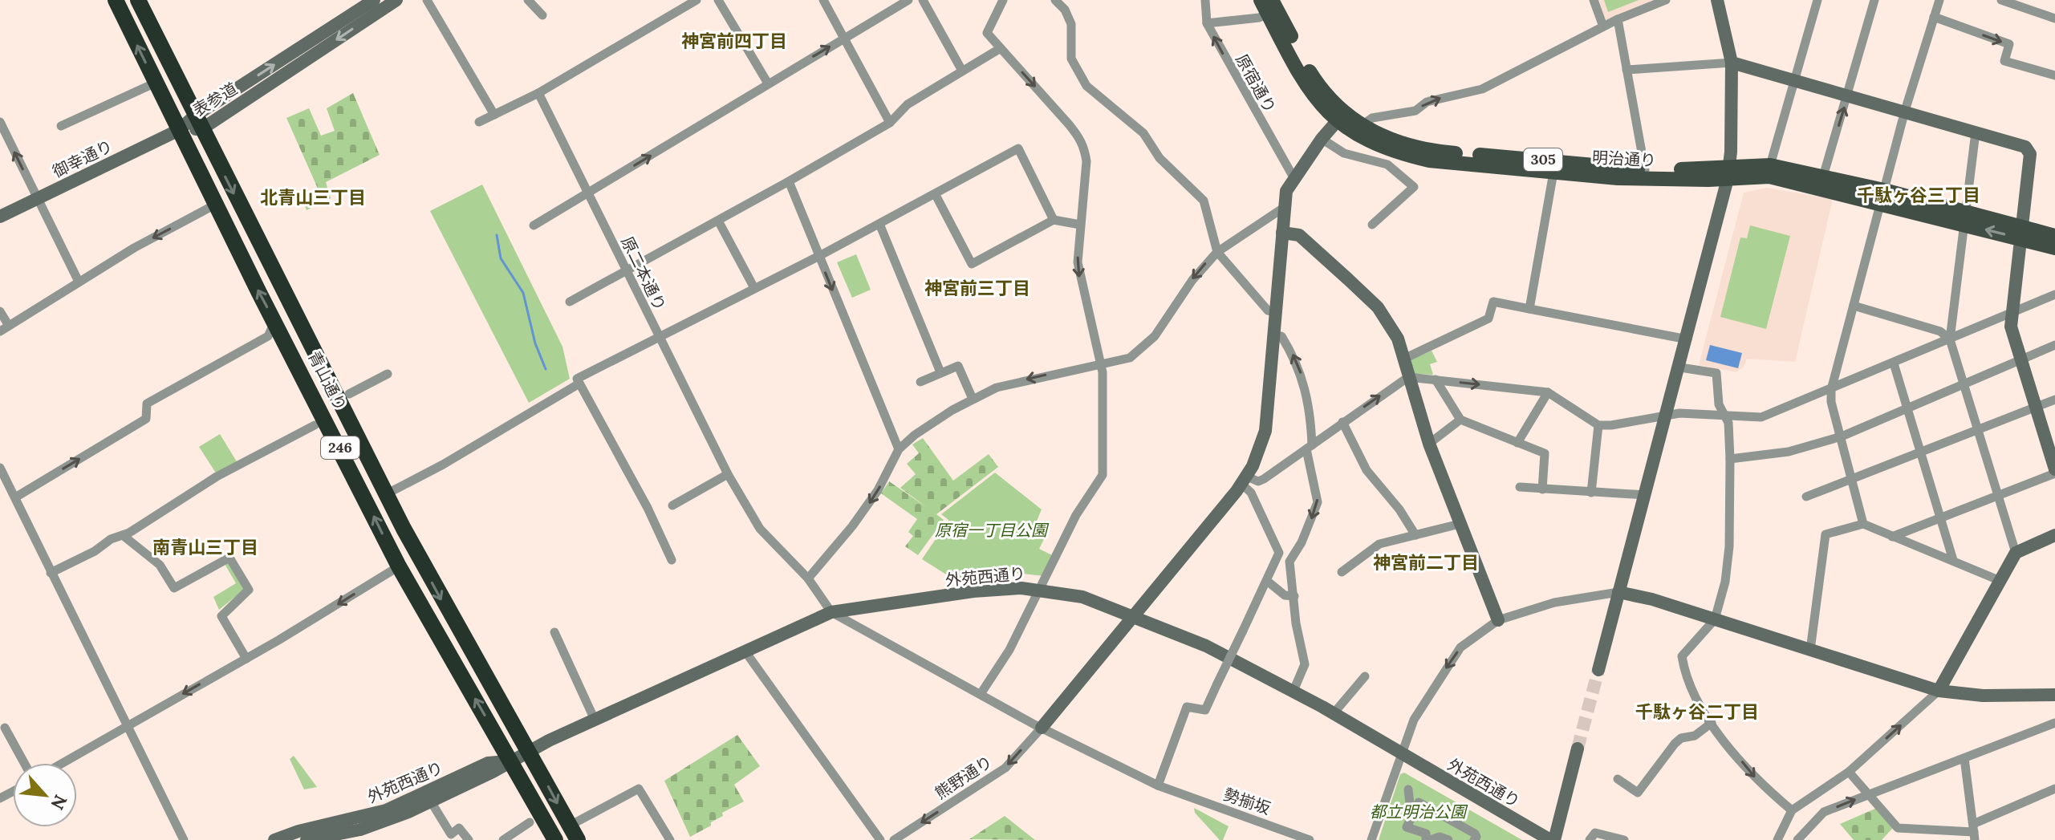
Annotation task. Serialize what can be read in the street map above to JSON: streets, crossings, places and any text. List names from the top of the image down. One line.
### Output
{"streets":{"highway":["青山通り","246"],"main road":["明治通り","305"],"street":["原宿通り","表参道","御幸通り","原二本通り","外苑西通り","熊野通り","勢揃坂"]},"crossings":[["表参道","御幸通り"],["表参道","青山通り"],["御幸通り","青山通り"],["原二本通り","外苑西通り"],["原二本通り","勢揃坂"],["青山通り","外苑西通り"],["外苑西通り","勢揃坂"],["熊野通り","勢揃坂"]],"one_way":["原宿通り","熊野通り"],"districts":["神宮前四丁目","千駄ヶ谷三丁目","北青山三丁目","神宮前三丁目","南青山三丁目","神宮前二丁目","千駄ヶ谷二丁目"],"parks":["原宿一丁目公園","都立明治公園"],"north":"bottom right"}
